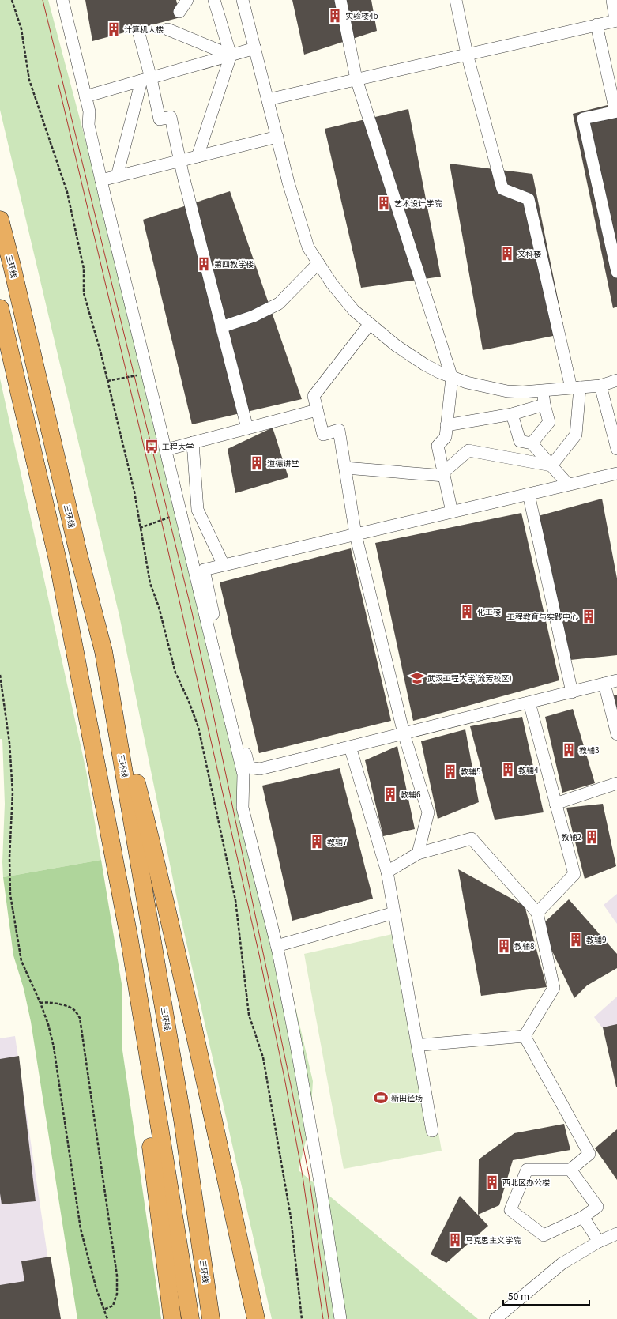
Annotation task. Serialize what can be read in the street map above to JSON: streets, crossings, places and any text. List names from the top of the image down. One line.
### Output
{"streets":{"highway":["三环线"]},"places":{"building":["实验楼4b","计算机大楼","艺术设计学院","文科楼","第四教学楼","道德讲堂","化工楼","工程教育与实践中心","教辅3","教辅4","教辅5","教辅6","教辅2","教辅7","教辅9","教辅8","西北区办公楼","马克思主义学院"],"bus stop":["工程大学"],"school or university":["武汉工程大学(流芳校区)"],"sports":["新田径场"]},"scale_bar":"50 m"}
